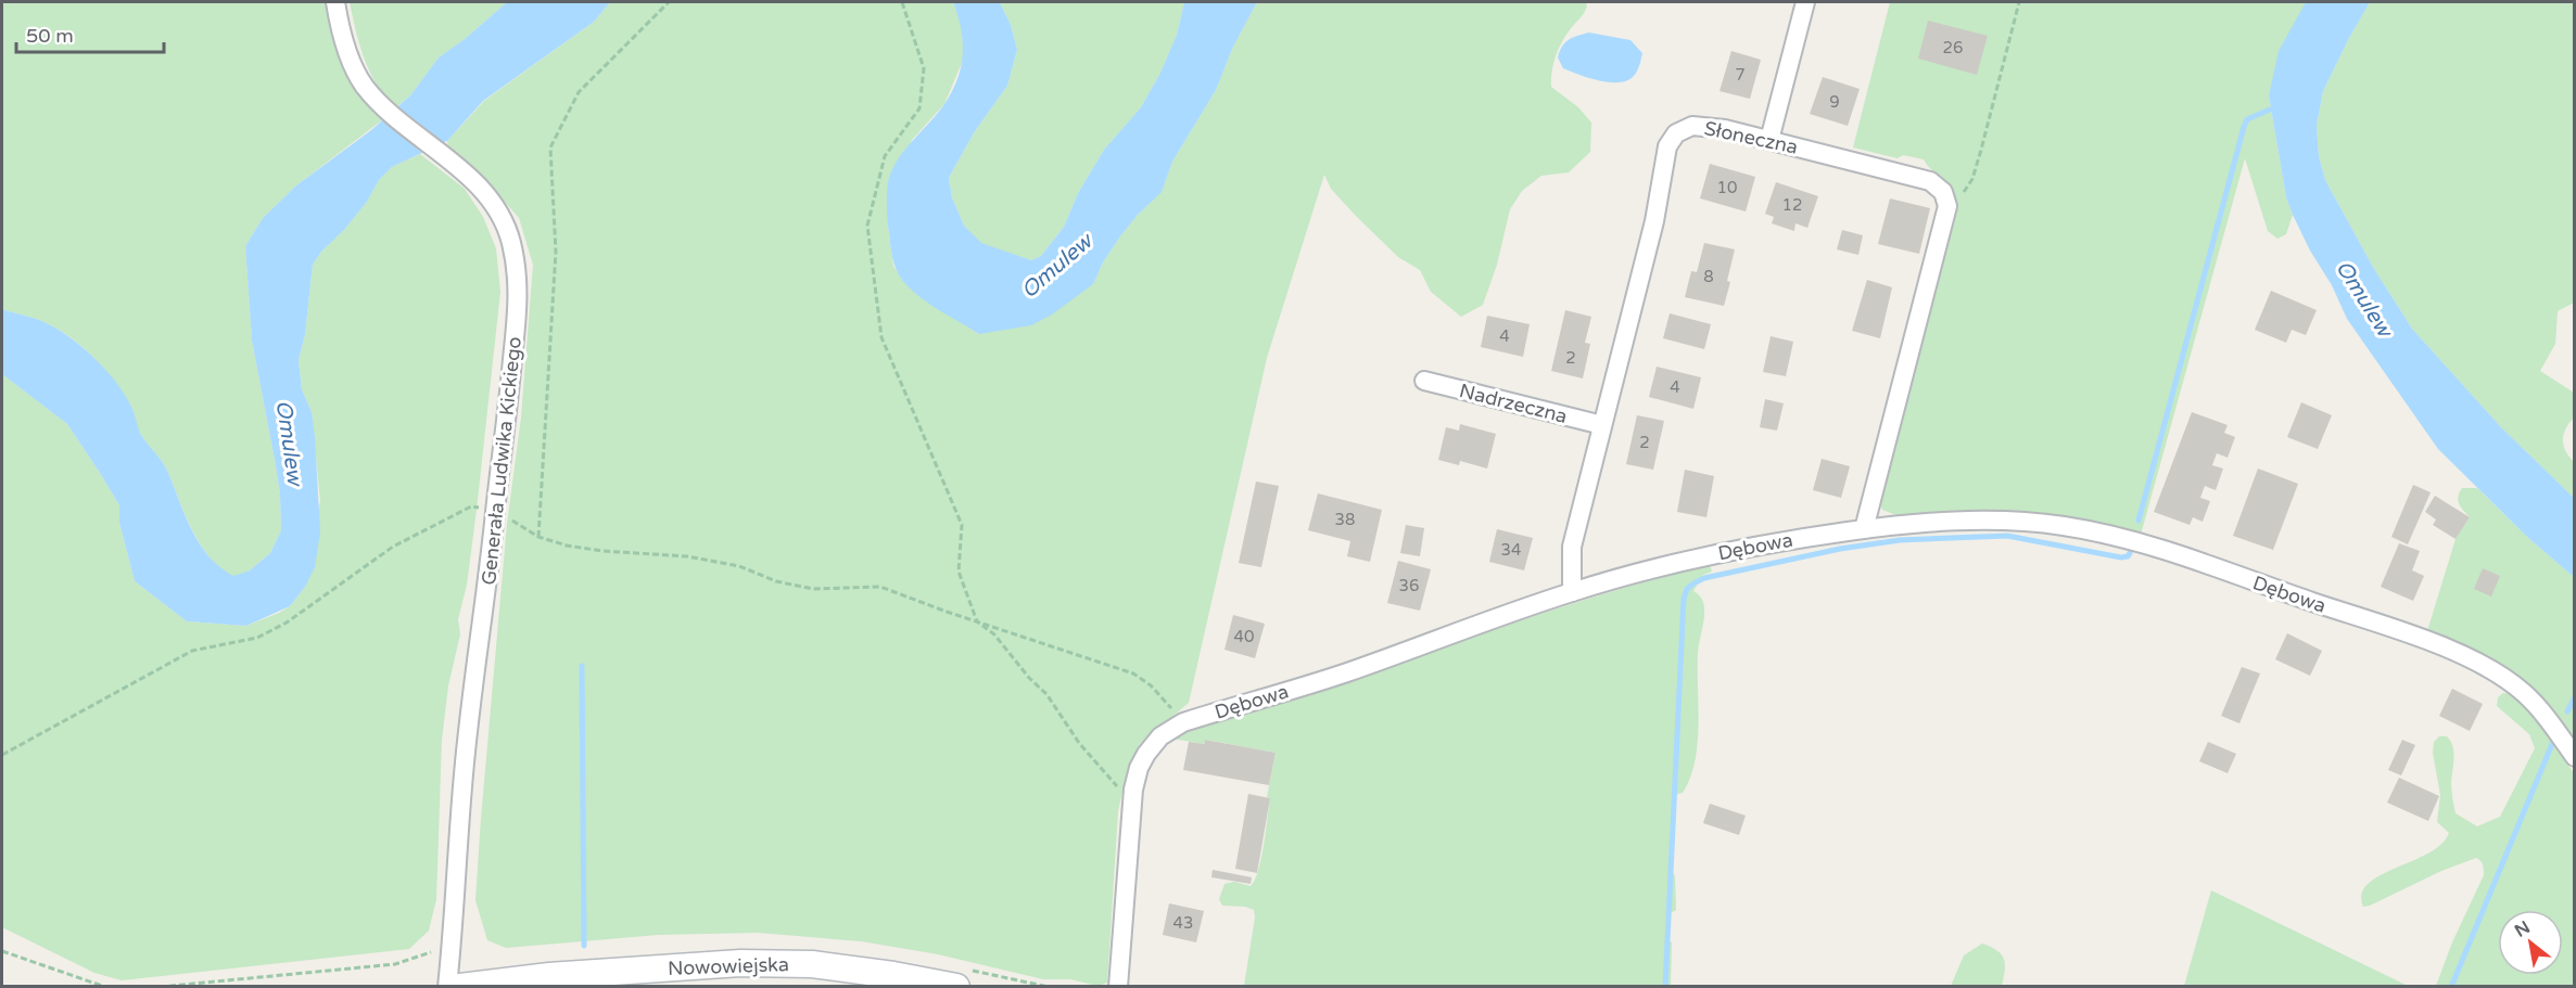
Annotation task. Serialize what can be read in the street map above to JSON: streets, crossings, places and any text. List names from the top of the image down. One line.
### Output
{"streets":{"main road":["Nowowiejska"],"street":["Słoneczna","Nadrzeczna","Generała Ludwika Kickiego","Dębowa"]},"crossings":[["Słoneczna","Nadrzeczna"],["Słoneczna","Dębowa"]],"water":["Omulew"],"house_numbers":["26","7","9","10","12","8","4","2","4","2","38","34","36","40","43"],"scale_bar":"50 m","north":"top left"}
